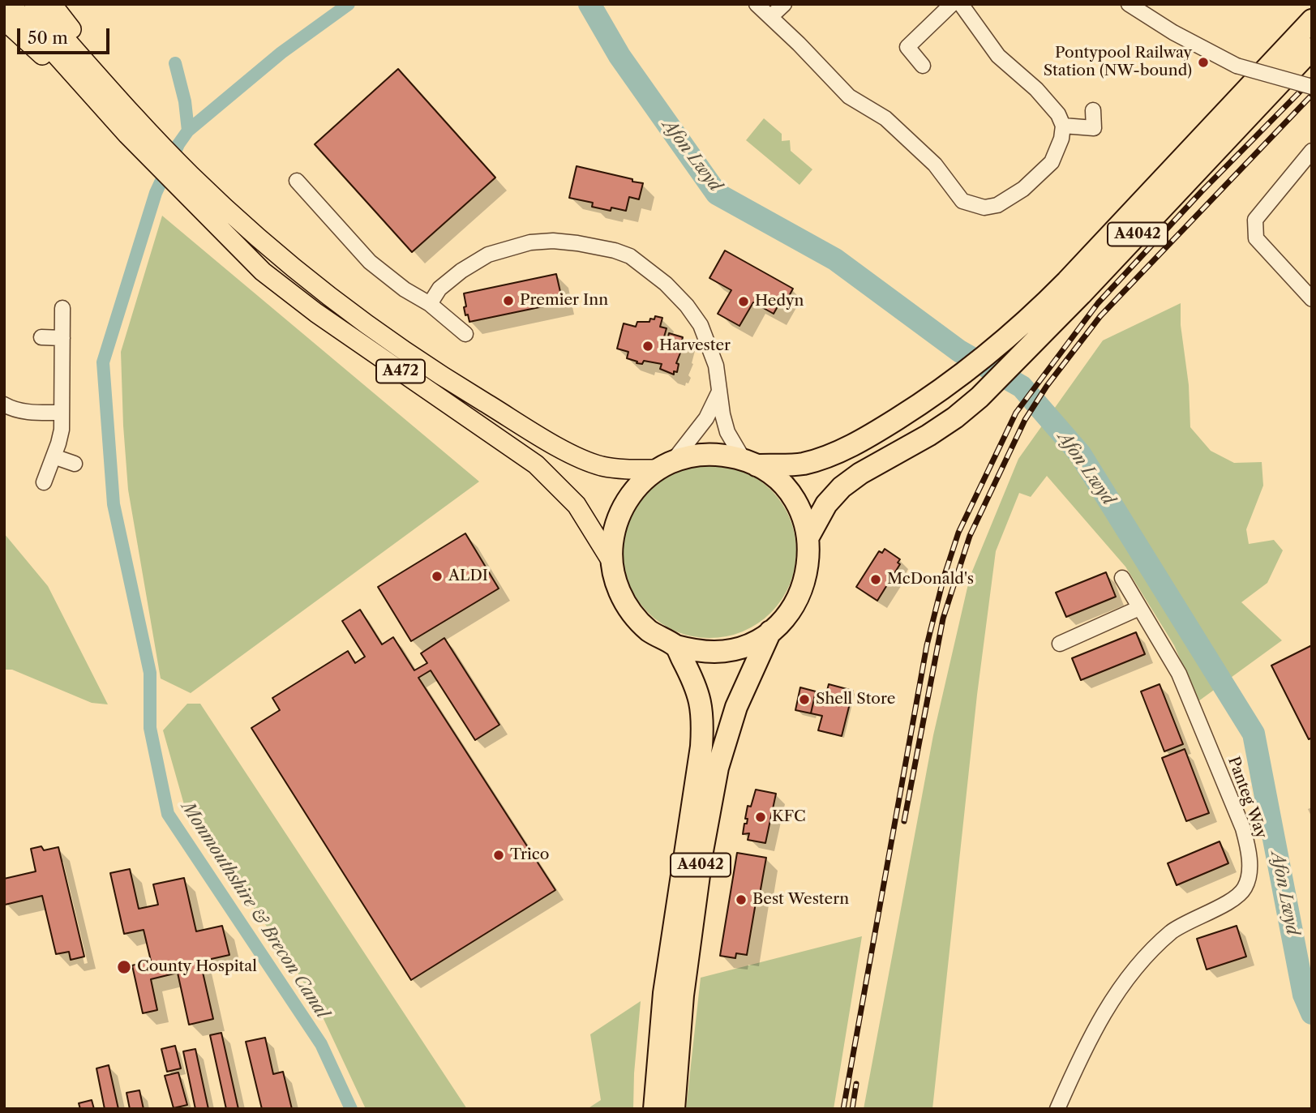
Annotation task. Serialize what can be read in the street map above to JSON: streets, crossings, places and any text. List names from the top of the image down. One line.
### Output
{"streets":{"highway":["A4042"],"main road":["A472"],"street":["Panteg Way"]},"crossings":[["A4042","A472"]],"water":["Afon Lwyd","Monmouthshire & Brecon Canal"],"places":["Pontypool Railway Station (NW-bound)","Premier Inn","Hedyn","Harvester","ALDI","McDonald's","Shell Store","KFC","Trico","Best Western","County Hospital"],"scale_bar":"50 m"}
